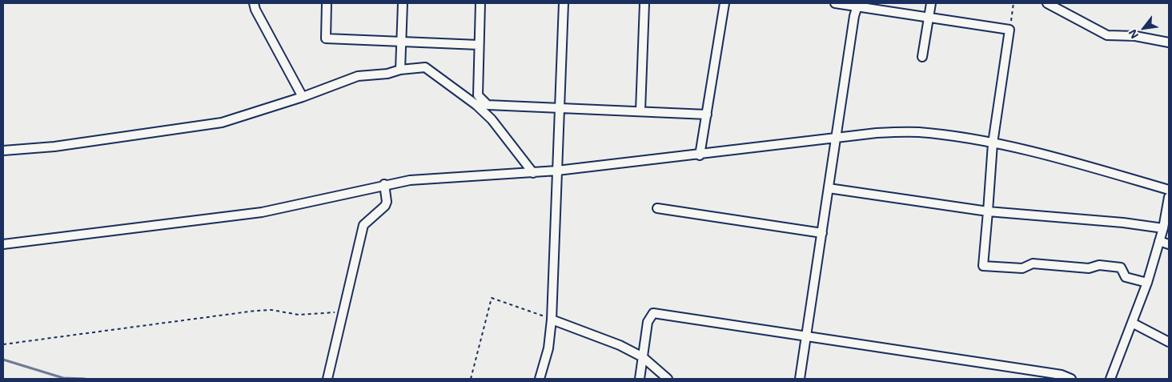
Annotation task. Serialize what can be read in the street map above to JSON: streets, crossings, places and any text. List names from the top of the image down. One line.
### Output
{"north":"bottom left"}
